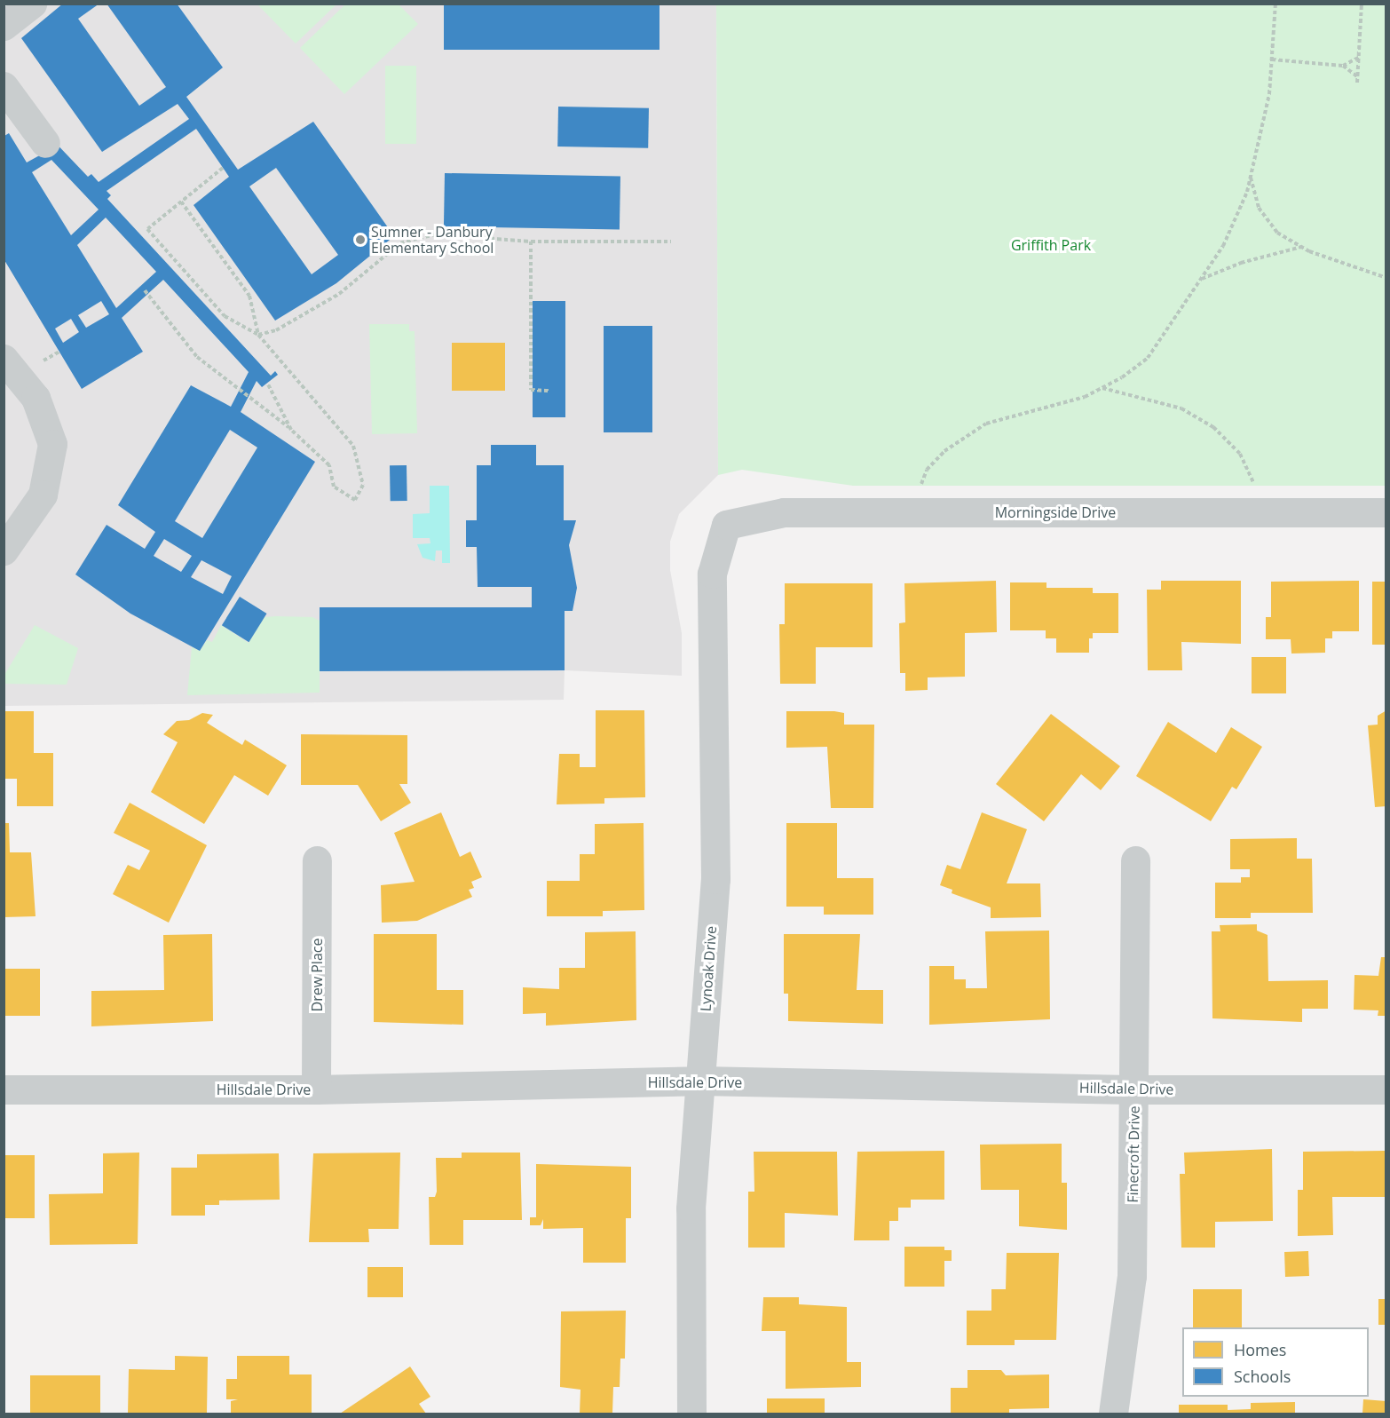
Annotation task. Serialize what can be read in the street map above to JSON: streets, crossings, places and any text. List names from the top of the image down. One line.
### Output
{"streets":{"street":["Morningside Drive","Lynoak Drive","Drew Place","Hillsdale Drive","Finecroft Drive"]},"crossings":[["Morningside Drive","Lynoak Drive"],["Lynoak Drive","Hillsdale Drive"],["Drew Place","Hillsdale Drive"],["Hillsdale Drive","Finecroft Drive"]],"parks":["Griffith Park"],"places":["Sumner - Danbury Elementary School"],"legend":["Homes","Schools"]}
